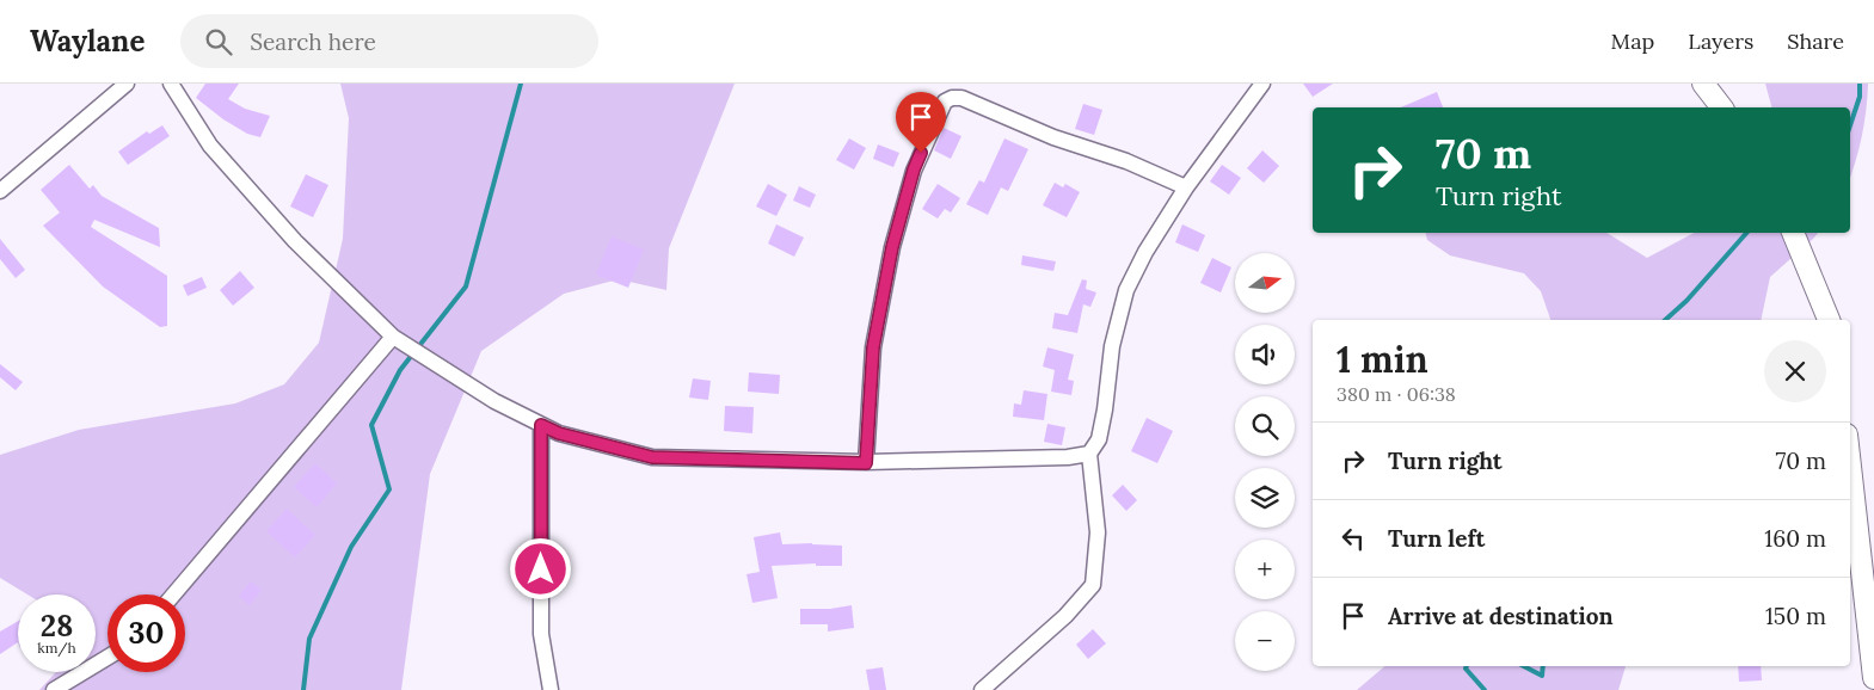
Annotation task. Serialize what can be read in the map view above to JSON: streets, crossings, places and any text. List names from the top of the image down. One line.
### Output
{"north":"right","page":{"header":"Waylane","search":"Search here","nav":["Map","Layers","Share"],"turn":["70 m","Turn right"],"map_buttons":["+","−"],"heading":["1 min","380 m · 06:38"],"list":[{"name":"Turn right","value":"70 m"},{"name":"Turn left","value":"160 m"},{"name":"Arrive at destination","value":"150 m"}],"speed":"28 km/h","limit":"30"}}
